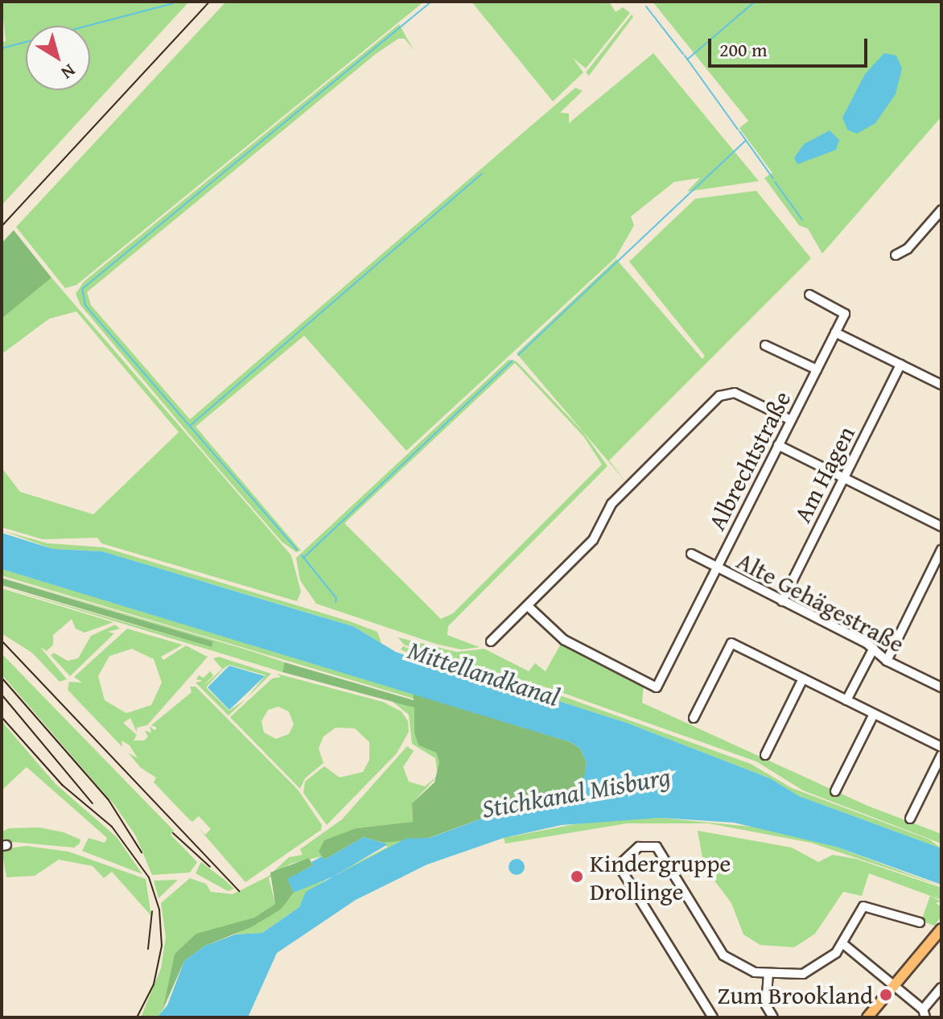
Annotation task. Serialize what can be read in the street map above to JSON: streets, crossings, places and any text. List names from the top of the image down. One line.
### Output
{"streets":{"street":["Albrechtstraße","Am Hagen","Alte Gehägestraße"]},"crossings":[["Albrechtstraße","Alte Gehägestraße"],["Am Hagen","Alte Gehägestraße"]],"water":["Mittellandkanal","Stichkanal Misburg"],"places":["Kindergruppe Drollinge","Zum Brookland"],"scale_bar":"200 m","north":"bottom right"}
